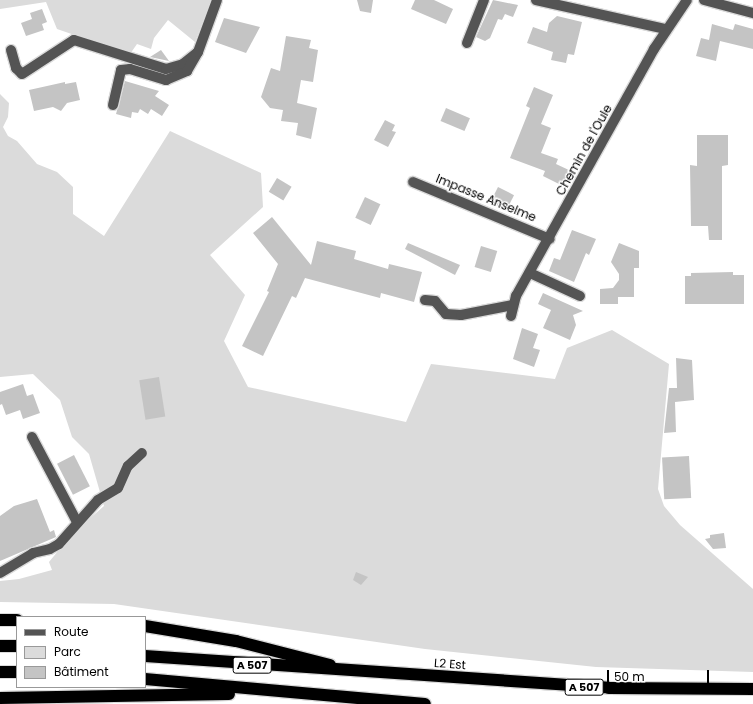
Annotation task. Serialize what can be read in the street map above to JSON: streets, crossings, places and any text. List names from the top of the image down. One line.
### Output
{"streets":{"highway":["L2 Est","A 507"],"street":["Chemin de l'Oule","Impasse Anselme"]},"crossings":[["Chemin de l'Oule","Impasse Anselme"]],"legend":["Route","Parc","Bâtiment"],"scale_bar":"50 m"}
